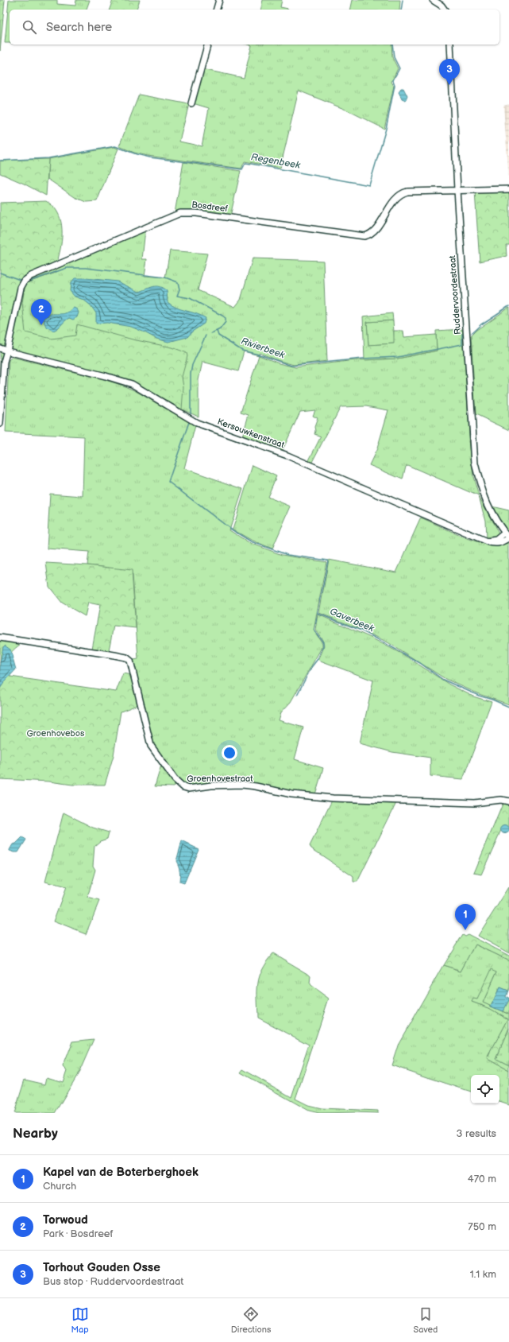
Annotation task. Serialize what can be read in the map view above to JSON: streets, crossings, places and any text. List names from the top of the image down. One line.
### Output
{"streets":{"street":["Bosdreef","Ruddervoordestraat","Kersouwkenstraat","Groenhovestraat"]},"crossings":[["Bosdreef","Ruddervoordestraat"],["Bosdreef","Kersouwkenstraat"],["Ruddervoordestraat","Kersouwkenstraat"]],"water":["Regenbeek","Rivierbeek","Gaverbeek"],"parks":["Groenhovebos"],"page":{"search":"Search here","pins":["3","2","1"],"heading":["Nearby","3 results"],"list":[{"mark":"1","name":"Kapel van de Boterberghoek","note":"Church","value":"470 m"},{"mark":"2","name":"Torwoud","note":"Park · Bosdreef","value":"750 m"},{"mark":"3","name":"Torhout Gouden Osse","note":"Bus stop · Ruddervoordestraat","value":"1.1 km"}],"nav":["Map","Directions","Saved"]}}
